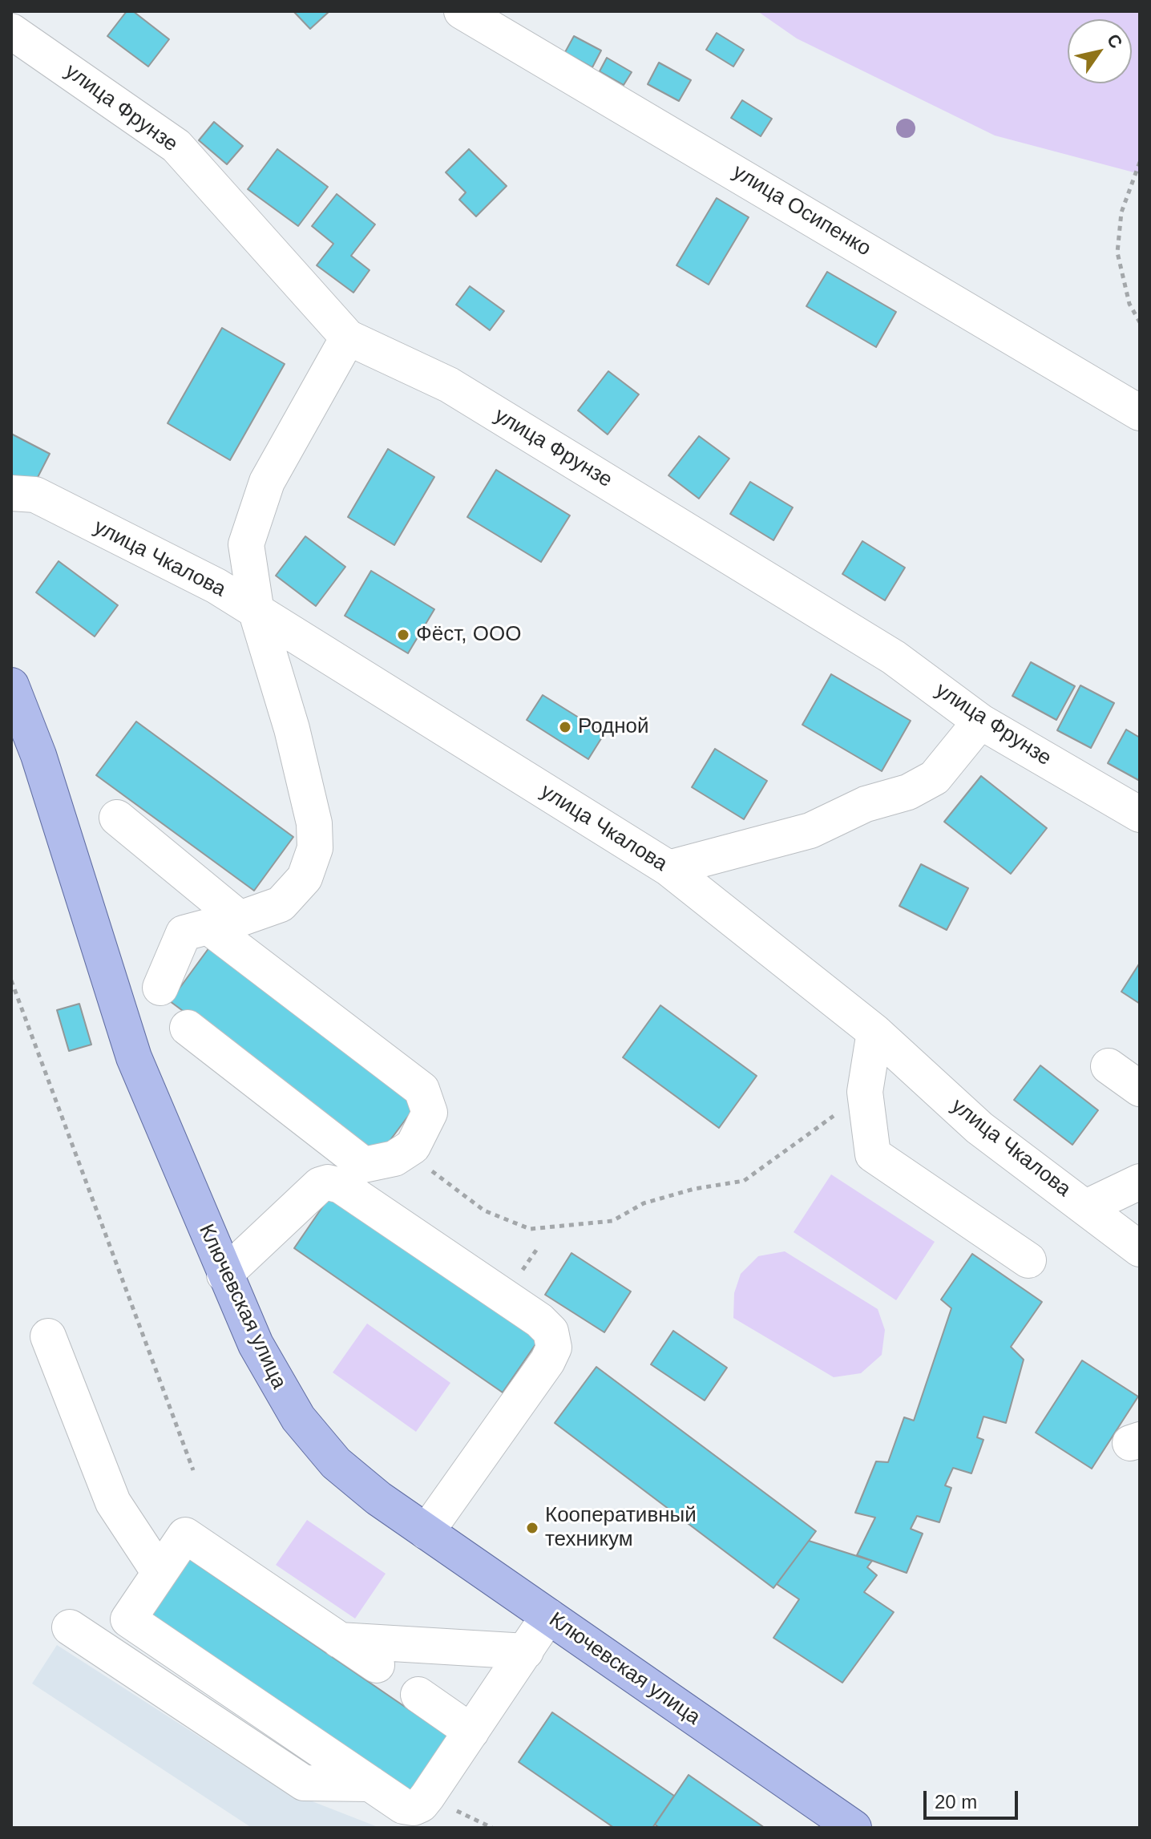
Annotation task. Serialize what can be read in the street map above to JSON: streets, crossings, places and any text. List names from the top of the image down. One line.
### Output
{"streets":{"main road":["Ключевская улица"],"street":["улица Фрунзе","улица Осипенко","улица Чкалова"]},"places":["Фёст, ООО","Родной","Кооперативный техникум"],"scale_bar":"20 m","north":"top right"}
